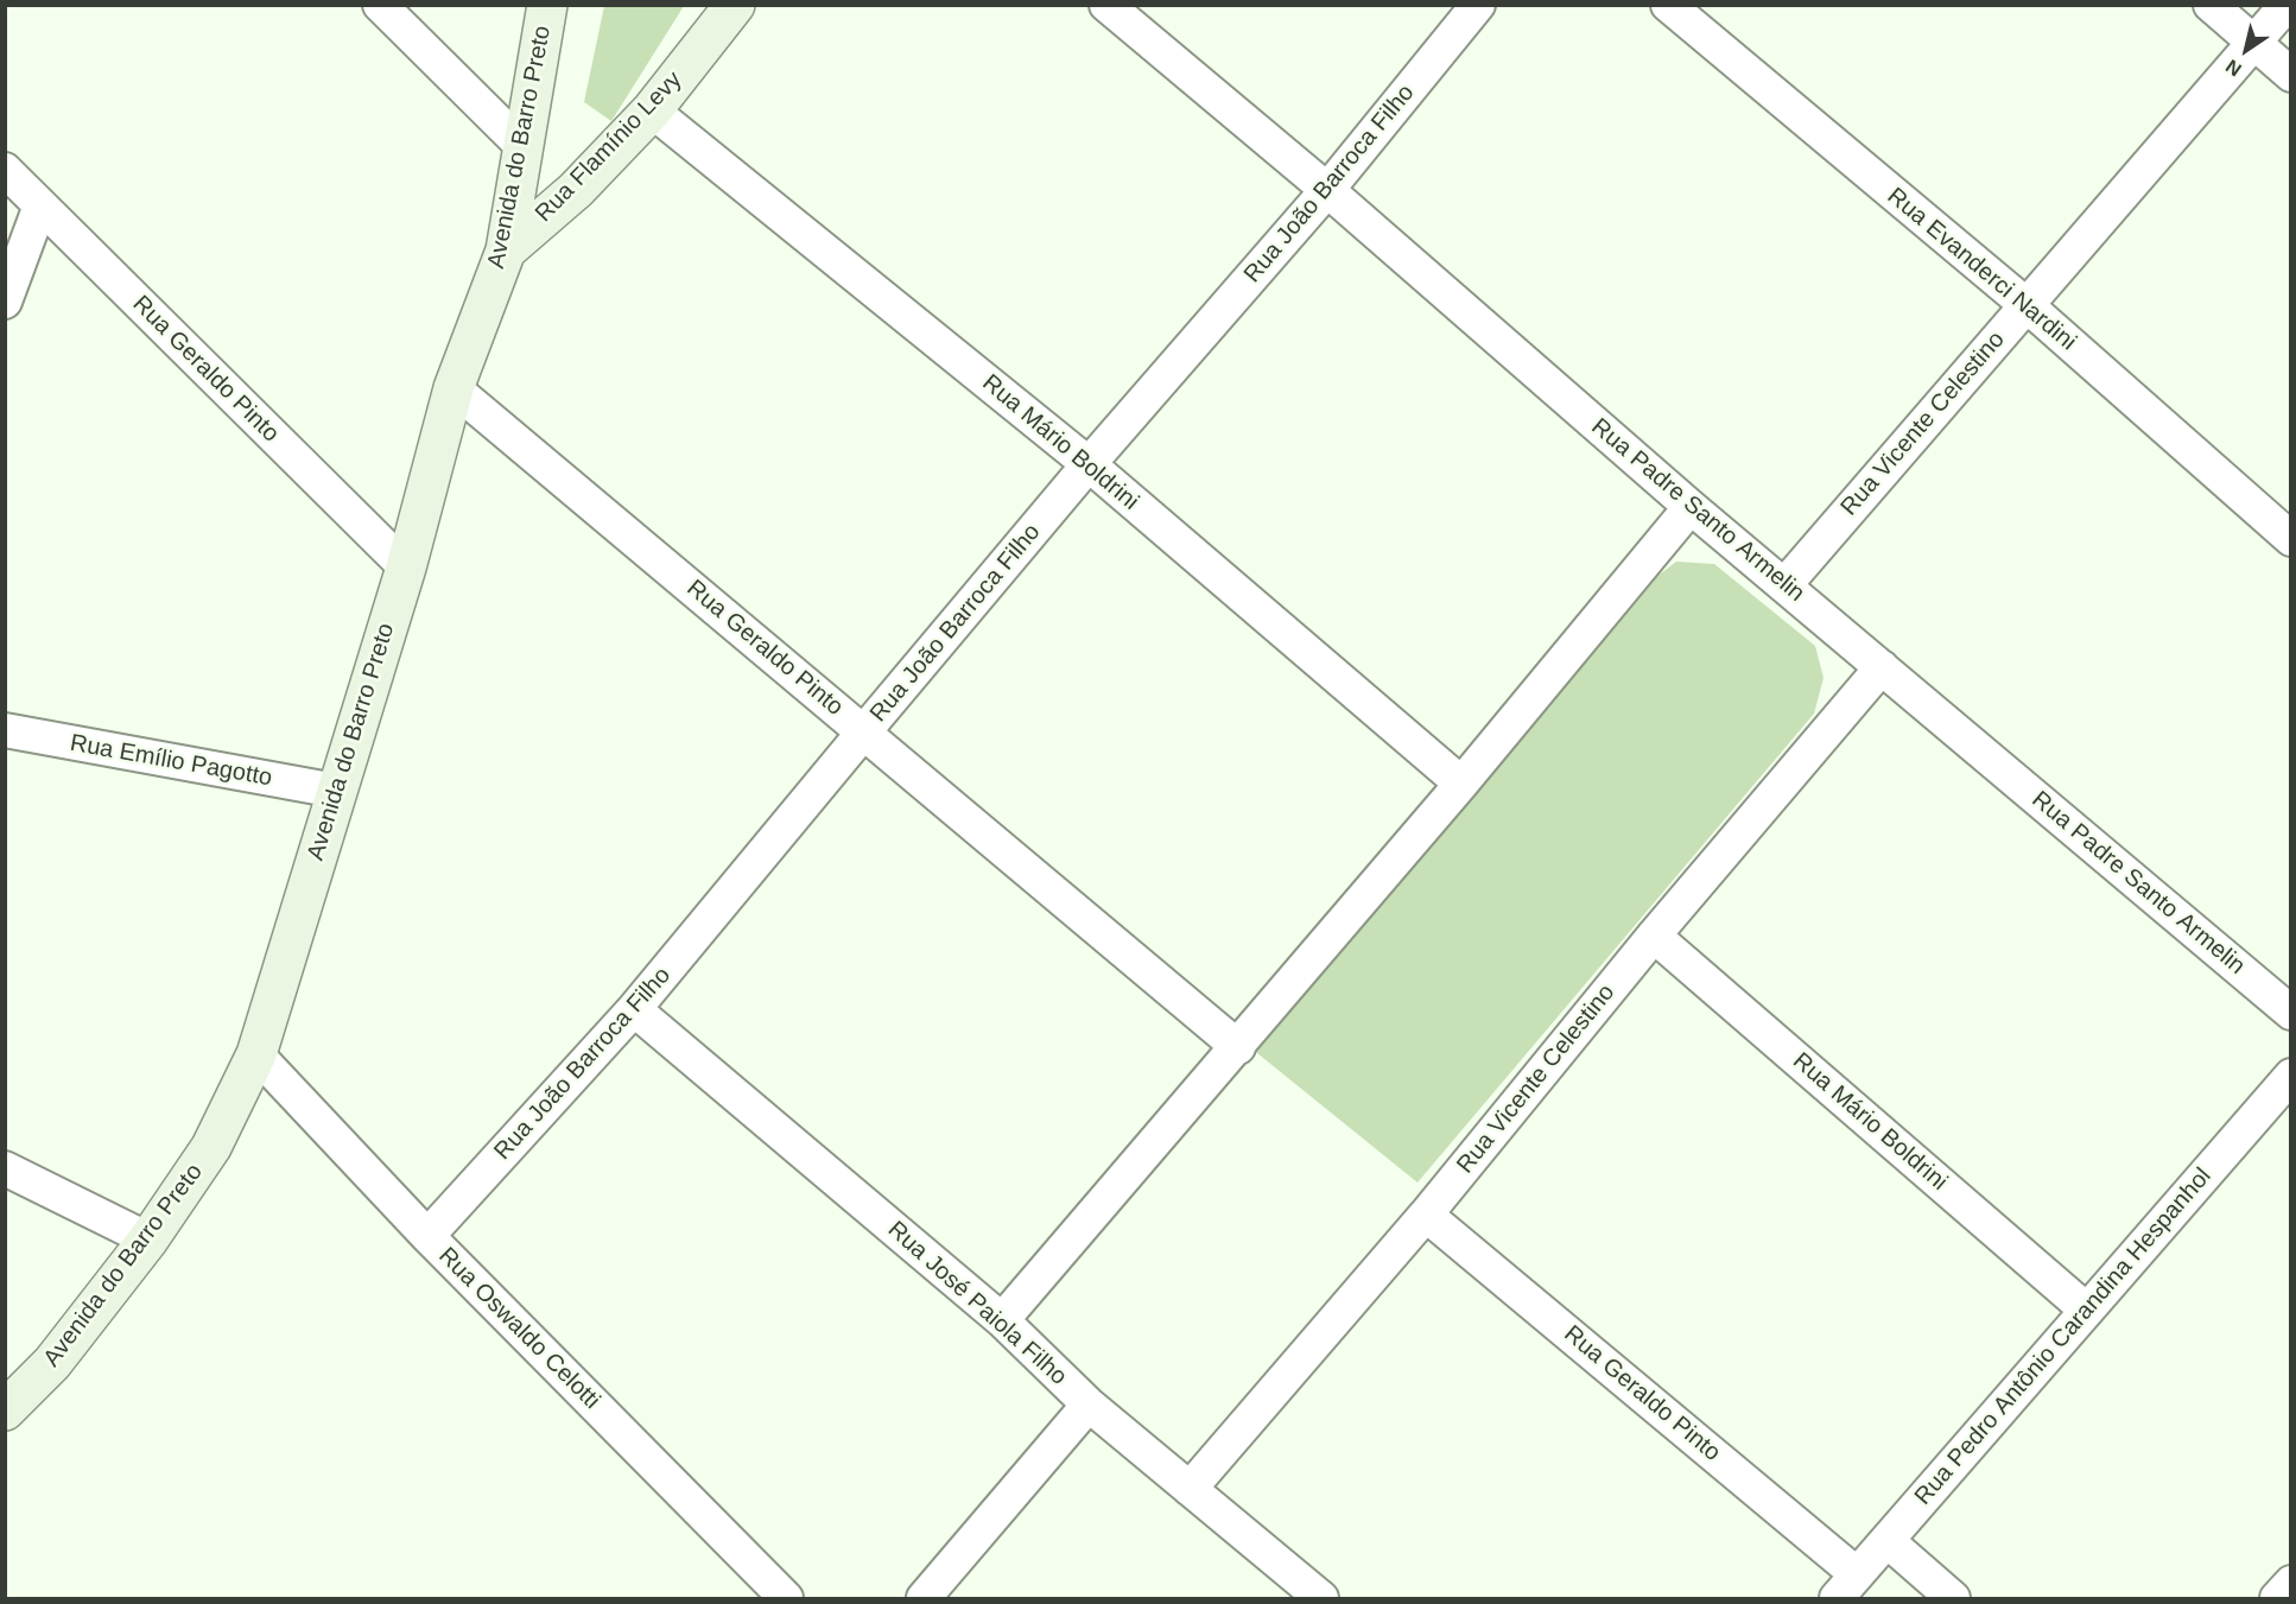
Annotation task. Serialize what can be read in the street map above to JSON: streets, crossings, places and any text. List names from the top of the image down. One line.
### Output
{"streets":{"street":["Avenida do Barro Preto","Rua Flamínio Levy","Rua João Barroca Filho","Rua Evanderci Nardini","Rua Geraldo Pinto","Rua Vicente Celestino","Rua Mário Boldrini","Rua Padre Santo Armelin","Rua Emílio Pagotto","Rua José Paiola Filho","Rua Oswaldo Celotti","Rua Pedro Antônio Carandina Hespanhol"]},"crossings":[["Avenida do Barro Preto","Rua Flamínio Levy"],["Avenida do Barro Preto","Rua Geraldo Pinto"],["Avenida do Barro Preto","Rua Emílio Pagotto"],["Avenida do Barro Preto","Rua Oswaldo Celotti"],["Rua Flamínio Levy","Rua Mário Boldrini"],["Rua João Barroca Filho","Rua Geraldo Pinto"],["Rua João Barroca Filho","Rua Mário Boldrini"],["Rua João Barroca Filho","Rua Padre Santo Armelin"],["Rua João Barroca Filho","Rua José Paiola Filho"],["Rua João Barroca Filho","Rua Oswaldo Celotti"],["Rua Evanderci Nardini","Rua Vicente Celestino"],["Rua Geraldo Pinto","Rua Vicente Celestino"],["Rua Geraldo Pinto","Rua Pedro Antônio Carandina Hespanhol"],["Rua Vicente Celestino","Rua Mário Boldrini"],["Rua Vicente Celestino","Rua Padre Santo Armelin"],["Rua Vicente Celestino","Rua José Paiola Filho"],["Rua Mário Boldrini","Rua Pedro Antônio Carandina Hespanhol"]],"north":"bottom left"}
